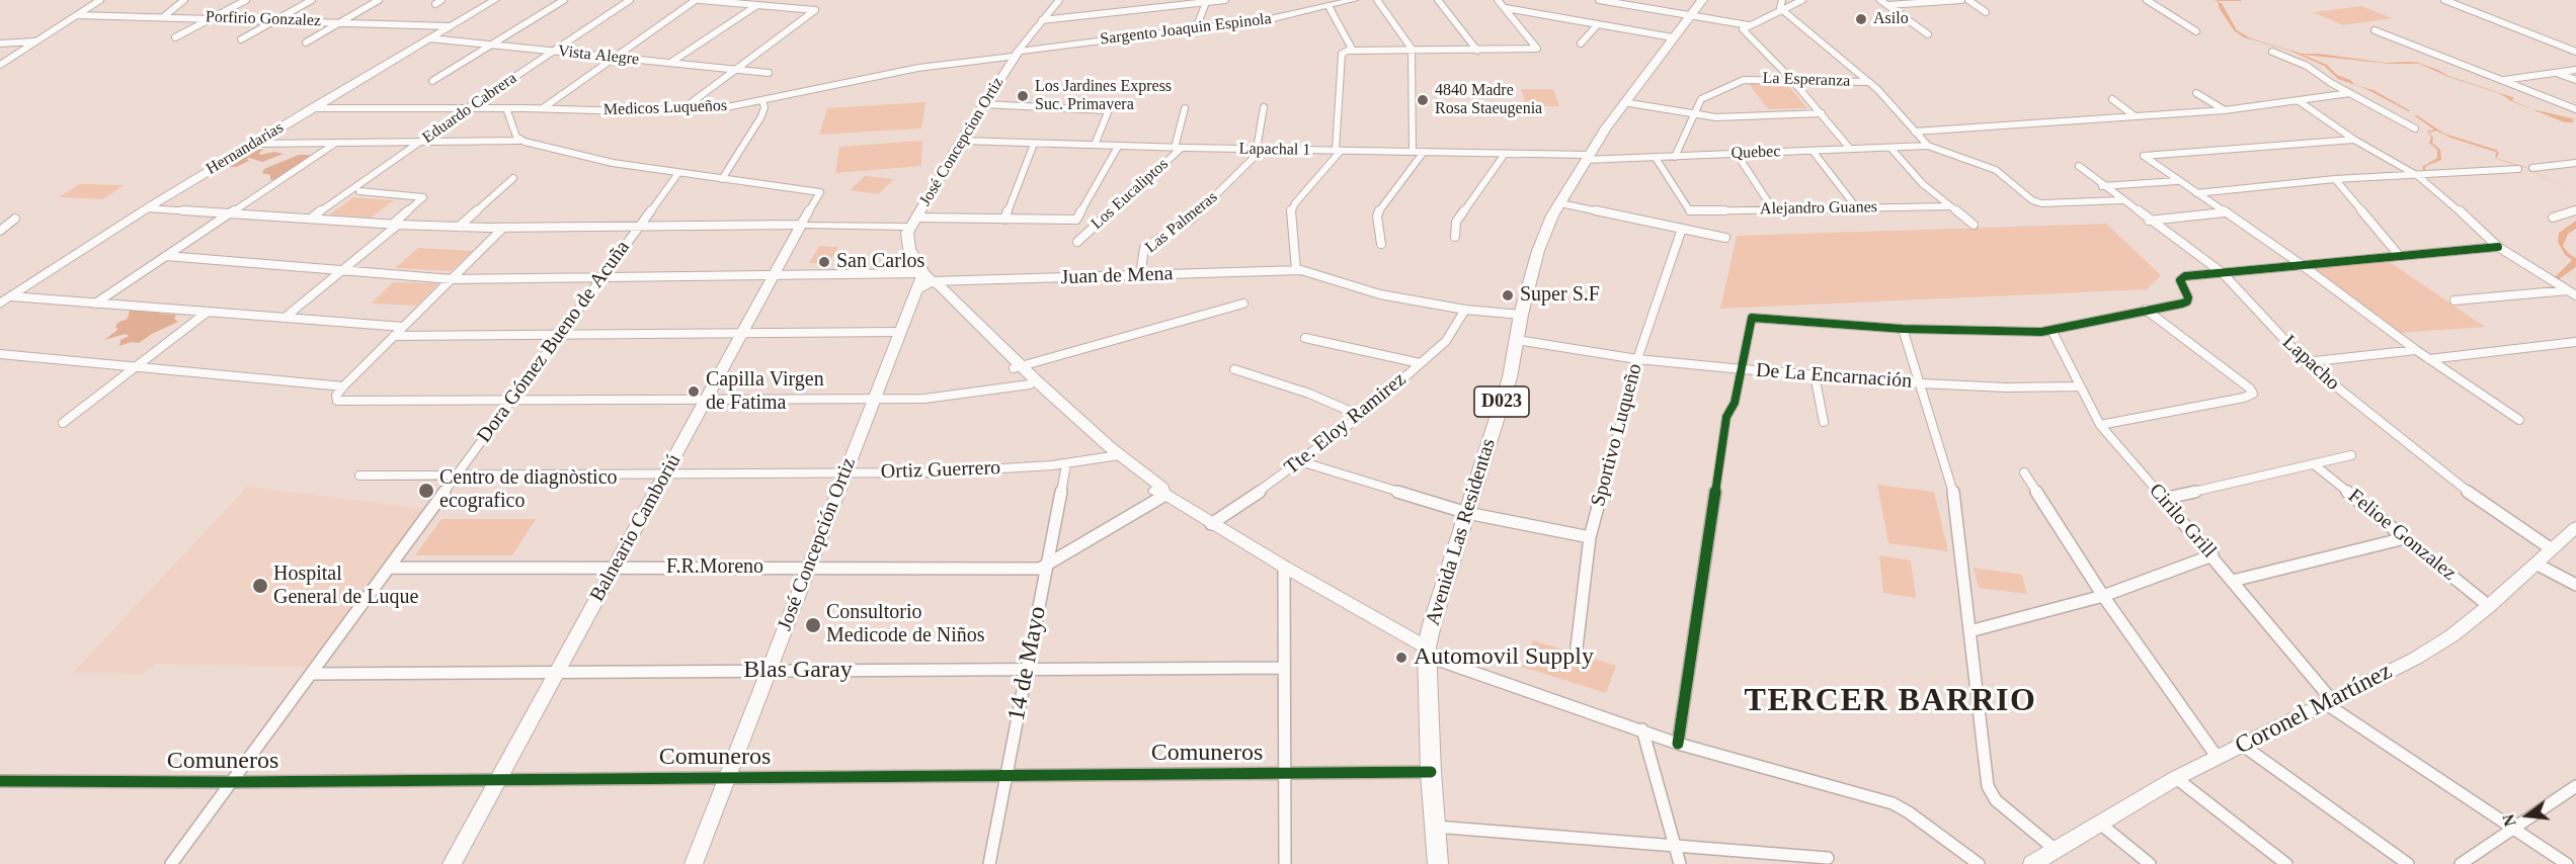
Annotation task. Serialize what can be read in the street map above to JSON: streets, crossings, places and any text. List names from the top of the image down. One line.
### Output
{"streets":{"main road":["D023","Avenida Las Residentas"],"street":["Porfirio Gonzalez","Sargento Joaquin Espinola","Vista Alegre","La Esperanza","Eduardo Cabrera","Medicos Luqueños","José Concepcion Ortiz","Hernandarias","Lapachal 1","Quebec","Los Eucaliptos","Alejandro Guanes","Las Palmeras","Juan de Mena","Dora Gómez Bueno de Acuña","Lapacho","De La Encarnación","Tte. Eloy Ramirez","Sportivo Luqueño","Ortiz Guerrero","Cirilo Grill","Balneario Camboriú","Felioe Gonzalez","José Concepción Ortiz","F.R.Moreno","14 de Mayo","Blas Garay","Coronel Martínez","Comuneros"]},"crossings":[["Porfirio Gonzalez","Hernandarias"],["Sargento Joaquin Espinola","Medicos Luqueños"],["Sargento Joaquin Espinola","José Concepcion Ortiz"],["Vista Alegre","Eduardo Cabrera"],["Vista Alegre","Hernandarias"],["La Esperanza","Quebec"],["Eduardo Cabrera","Medicos Luqueños"],["Medicos Luqueños","José Concepcion Ortiz"],["Medicos Luqueños","Hernandarias"],["José Concepcion Ortiz","Lapachal 1"],["Lapachal 1","Quebec"],["Lapachal 1","Los Eucaliptos"],["Lapachal 1","Las Palmeras"],["Lapachal 1","Avenida Las Residentas"],["Quebec","Alejandro Guanes"],["Quebec","Avenida Las Residentas"],["Las Palmeras","Juan de Mena"],["Juan de Mena","Dora Gómez Bueno de Acuña"],["Juan de Mena","Tte. Eloy Ramirez"],["Juan de Mena","Balneario Camboriú"],["Juan de Mena","Avenida Las Residentas"],["Juan de Mena","José Concepción Ortiz"],["Dora Gómez Bueno de Acuña","Ortiz Guerrero"],["Dora Gómez Bueno de Acuña","F.R.Moreno"],["Dora Gómez Bueno de Acuña","Blas Garay"],["Dora Gómez Bueno de Acuña","Comuneros"],["Lapacho","Coronel Martínez"],["De La Encarnación","Sportivo Luqueño"],["De La Encarnación","Cirilo Grill"],["De La Encarnación","Avenida Las Residentas"],["Ortiz Guerrero","Balneario Camboriú"],["Ortiz Guerrero","José Concepción Ortiz"],["Ortiz Guerrero","14 de Mayo"],["Cirilo Grill","Coronel Martínez"],["Balneario Camboriú","F.R.Moreno"],["Balneario Camboriú","Blas Garay"],["Balneario Camboriú","Comuneros"],["Avenida Las Residentas","Comuneros"],["Felioe Gonzalez","Coronel Martínez"],["José Concepción Ortiz","F.R.Moreno"],["José Concepción Ortiz","Blas Garay"],["José Concepción Ortiz","Comuneros"],["F.R.Moreno","14 de Mayo"],["14 de Mayo","Blas Garay"],["14 de Mayo","Comuneros"]],"districts":["TERCER BARRIO"],"places":["Asilo","Los Jardines Express Suc. Primavera","4840 Madre Rosa Staeugenia","San Carlos","Super S.F","Capilla Virgen de Fatima","Centro de diagnòstico ecografico","Hospital General de Luque","Consultorio Medicode de Niños","Automovil Supply"],"north":"left"}
